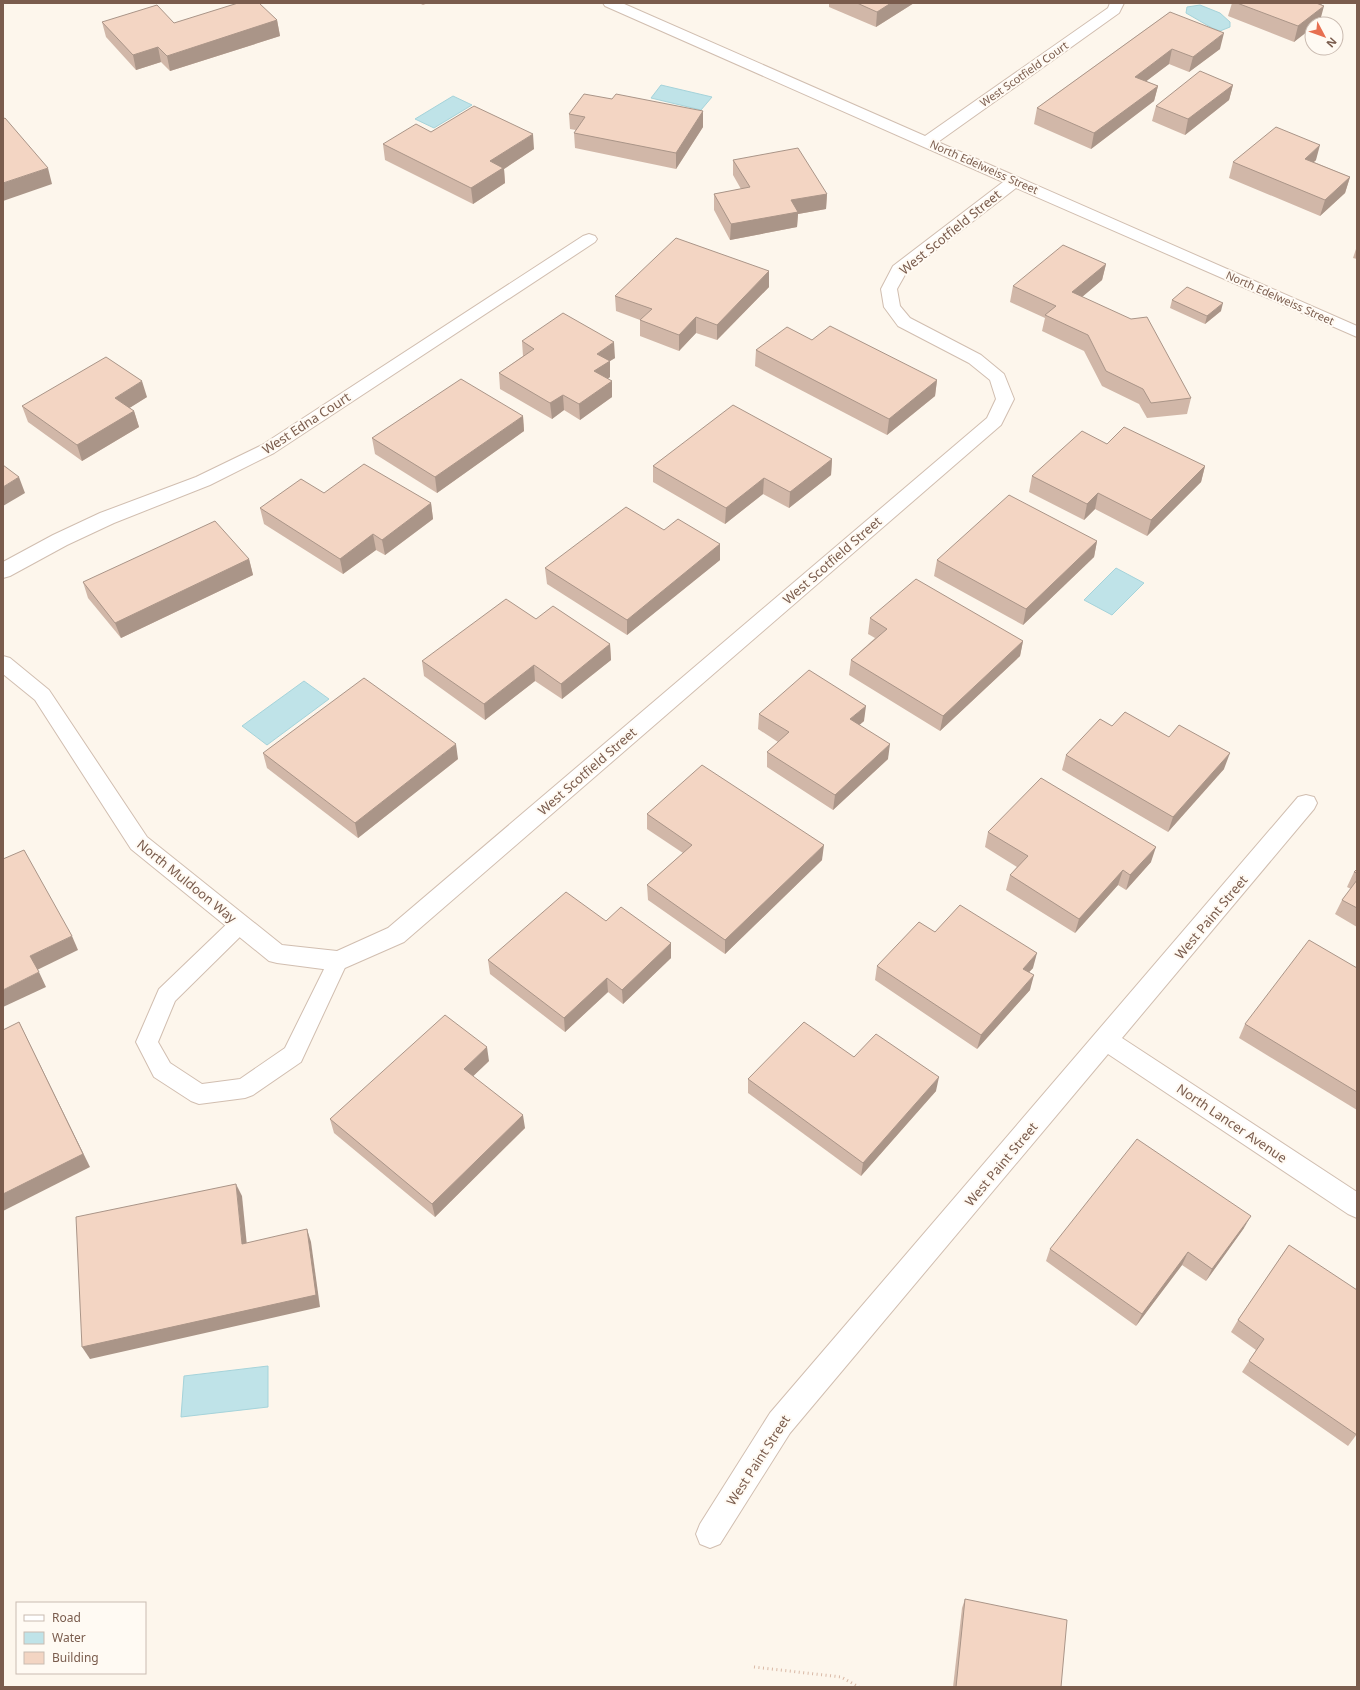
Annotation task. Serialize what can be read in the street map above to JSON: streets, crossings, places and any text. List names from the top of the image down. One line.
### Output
{"streets":{"street":["West Scotfield Court","North Edelweiss Street","West Scotfield Street","West Edna Court","North Muldoon Way","West Paint Street","North Lancer Avenue"]},"crossings":[["West Scotfield Court","North Edelweiss Street"],["North Edelweiss Street","West Scotfield Street"],["West Scotfield Street","North Muldoon Way"],["West Paint Street","North Lancer Avenue"]],"legend":["Road","Water","Building"],"north":"bottom right"}
